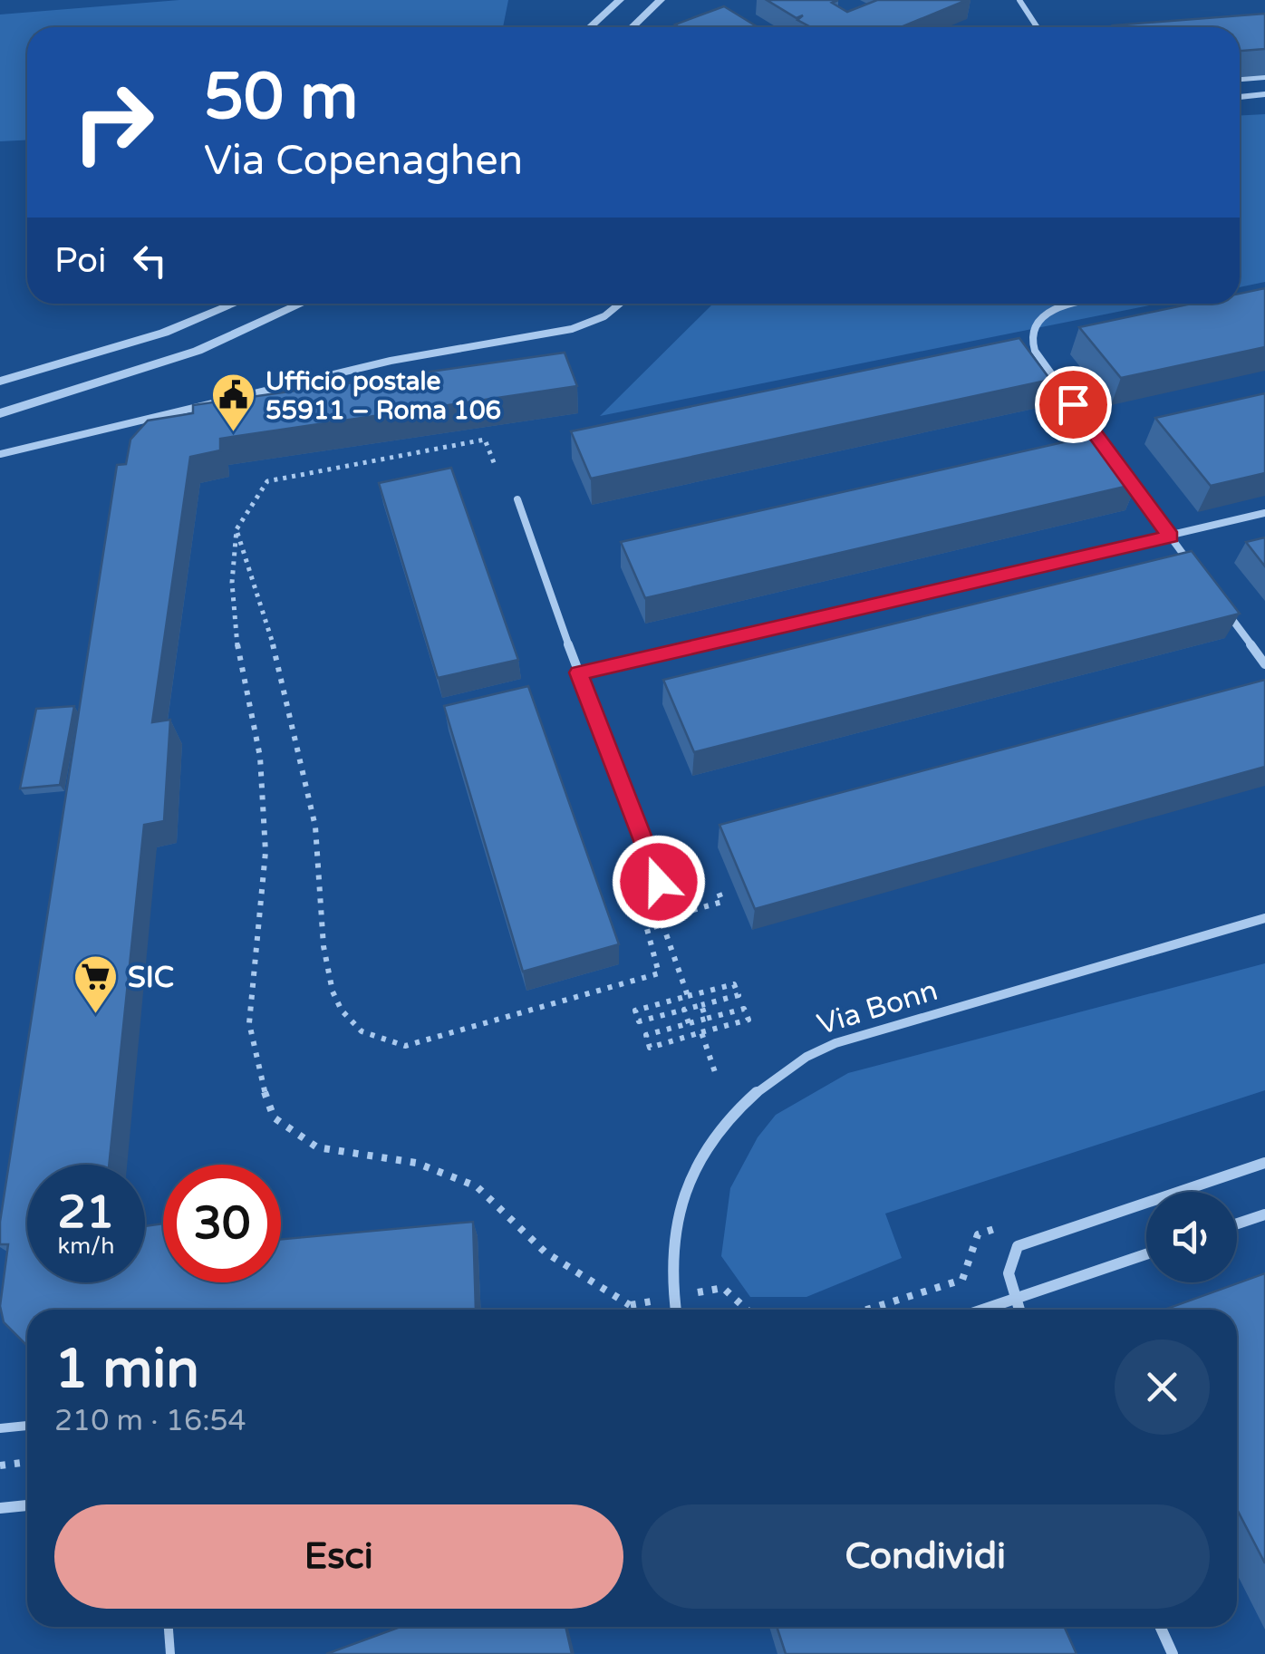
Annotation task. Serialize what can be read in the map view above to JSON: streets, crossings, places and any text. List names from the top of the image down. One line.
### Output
{"streets":{"street":["Via Bonn"]},"places":{"public building":["Ufficio postale 55911 – Roma 106"],"supermarket":["SIC"]},"page":{"turn":["50 m","Via Copenaghen"],"then":"Poi","speed":"21 km/h","limit":"30","heading":["1 min","210 m · 16:54"],"buttons":["Esci","Condividi"]}}
